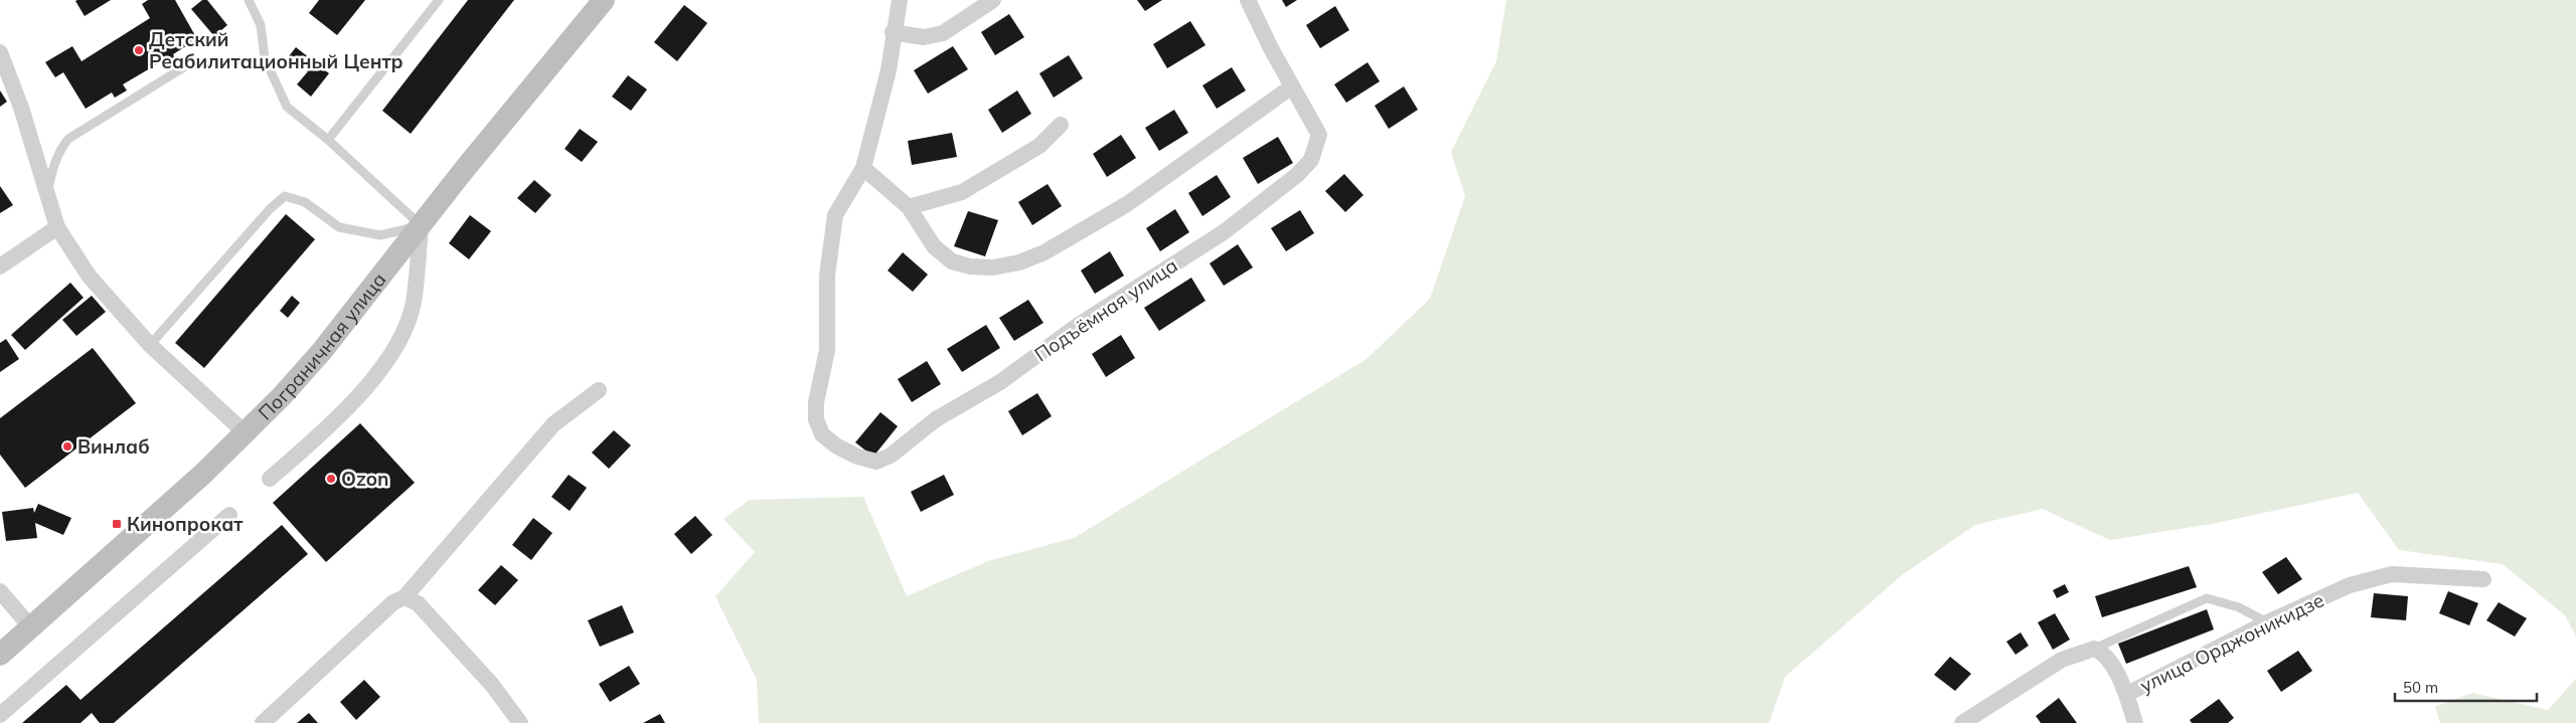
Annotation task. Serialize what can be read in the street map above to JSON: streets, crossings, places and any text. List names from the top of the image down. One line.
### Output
{"streets":{"main road":["Пограничная улица"],"street":["Подъёмная улица","улица Орджоникидзе"]},"places":{"other":["Детский Реабилитационный Центр","Винлаб","Ozon"],"transit":["Кинопрокат"]},"scale_bar":"50 m"}
